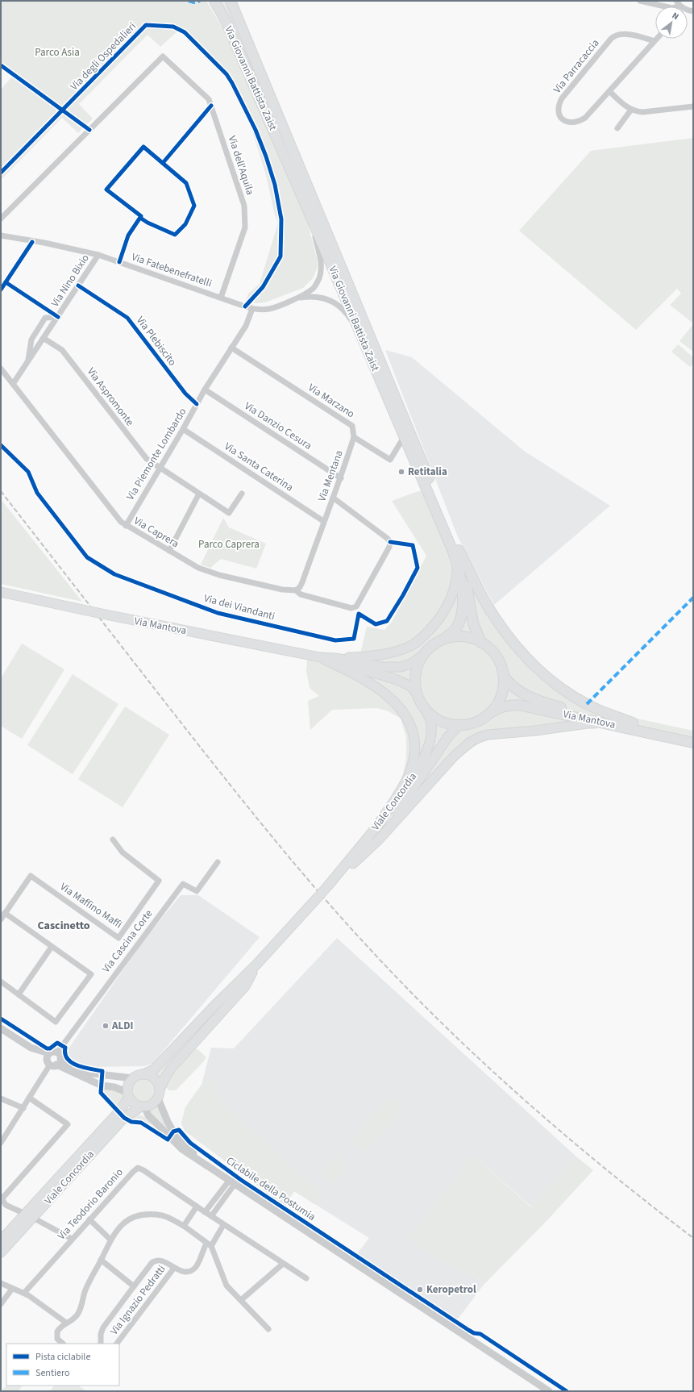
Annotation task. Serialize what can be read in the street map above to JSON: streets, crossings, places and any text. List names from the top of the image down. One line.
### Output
{"streets":{"main road":["Via Giovanni Battista Zaist","Via Mantova","Viale Concordia"],"street":["Via Parracaccia","Via dell'Aquila","Via Fatebenefratelli","Via Nino Bixio","Via Aspromonte","Via Marzano","Via Danzio Cesura","Via Piemonte Lombardo","Via Santa Caterina","Via Mentana","Via Caprera","Via Maffino Maffi","Via Cascina Corte","Via Teodorio Baronio","Via Ignazio Pedratti"],"cycle path":["Via degli Ospedalieri","Via Plebiscito","Via dei Viandanti","Ciclabile della Postumia"]},"crossings":[["Via Giovanni Battista Zaist","Via Fatebenefratelli"],["Via Giovanni Battista Zaist","Via Mantova"],["Via Giovanni Battista Zaist","Viale Concordia"],["Via dell'Aquila","Via Fatebenefratelli"],["Via Fatebenefratelli","Via Nino Bixio"],["Via Fatebenefratelli","Via Piemonte Lombardo"],["Via Nino Bixio","Via Aspromonte"],["Via Nino Bixio","Via Caprera"],["Via Aspromonte","Via Piemonte Lombardo"],["Via Marzano","Via Piemonte Lombardo"],["Via Marzano","Via Mentana"],["Via Danzio Cesura","Via Piemonte Lombardo"],["Via Danzio Cesura","Via Mentana"],["Via Piemonte Lombardo","Via Santa Caterina"],["Via Piemonte Lombardo","Via Caprera"],["Via Santa Caterina","Via Mentana"],["Via Mantova","Viale Concordia"]],"districts":["Cascinetto"],"parks":["Parco Asia","Parco Caprera"],"places":["Retitalia","ALDI","Keropetrol"],"legend":["Pista ciclabile","Sentiero"],"north":"top right"}
